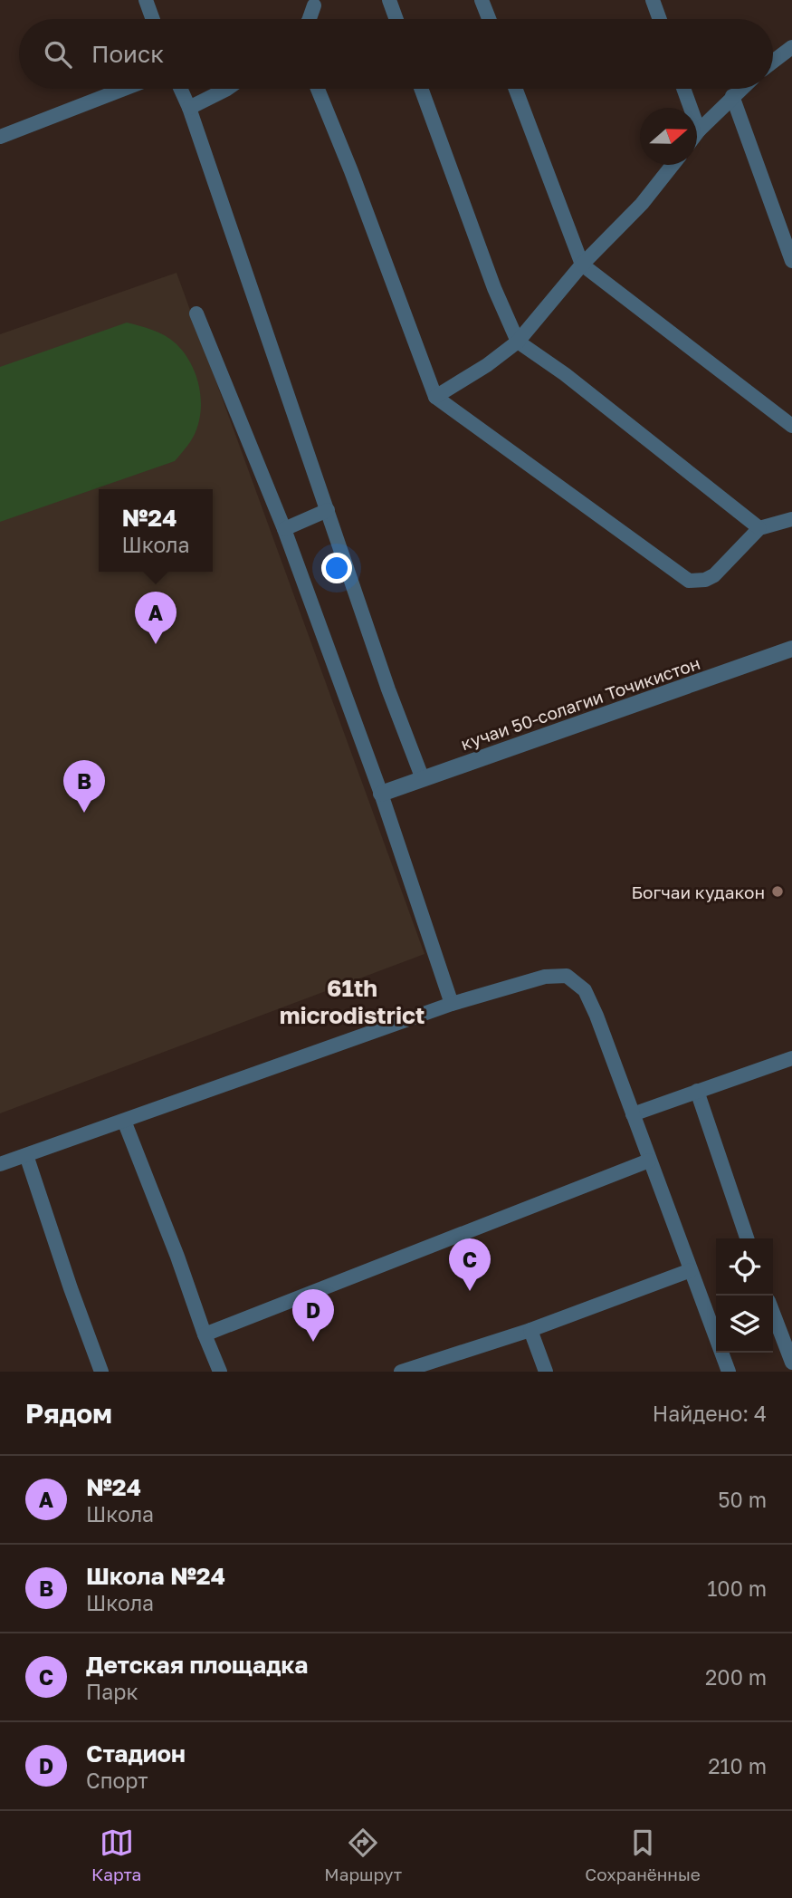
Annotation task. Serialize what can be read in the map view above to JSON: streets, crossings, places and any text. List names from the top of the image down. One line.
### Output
{"streets":{"street":["кучаи 50-солагии Точикистон"]},"districts":["61th microdistrict"],"places":["Богчаи кудакон"],"north":"right","page":{"search":"Поиск","popup":["№24","Школа"],"pins":["A","B","C","D"],"heading":["Рядом","Найдено: 4"],"list":[{"mark":"A","name":"№24","note":"Школа","value":"50 m"},{"mark":"B","name":"Школа №24","note":"Школа","value":"100 m"},{"mark":"C","name":"Детская площадка","note":"Парк","value":"200 m"},{"mark":"D","name":"Стадион","note":"Спорт","value":"210 m"}],"nav":["Карта","Маршрут","Сохранённые"]}}
